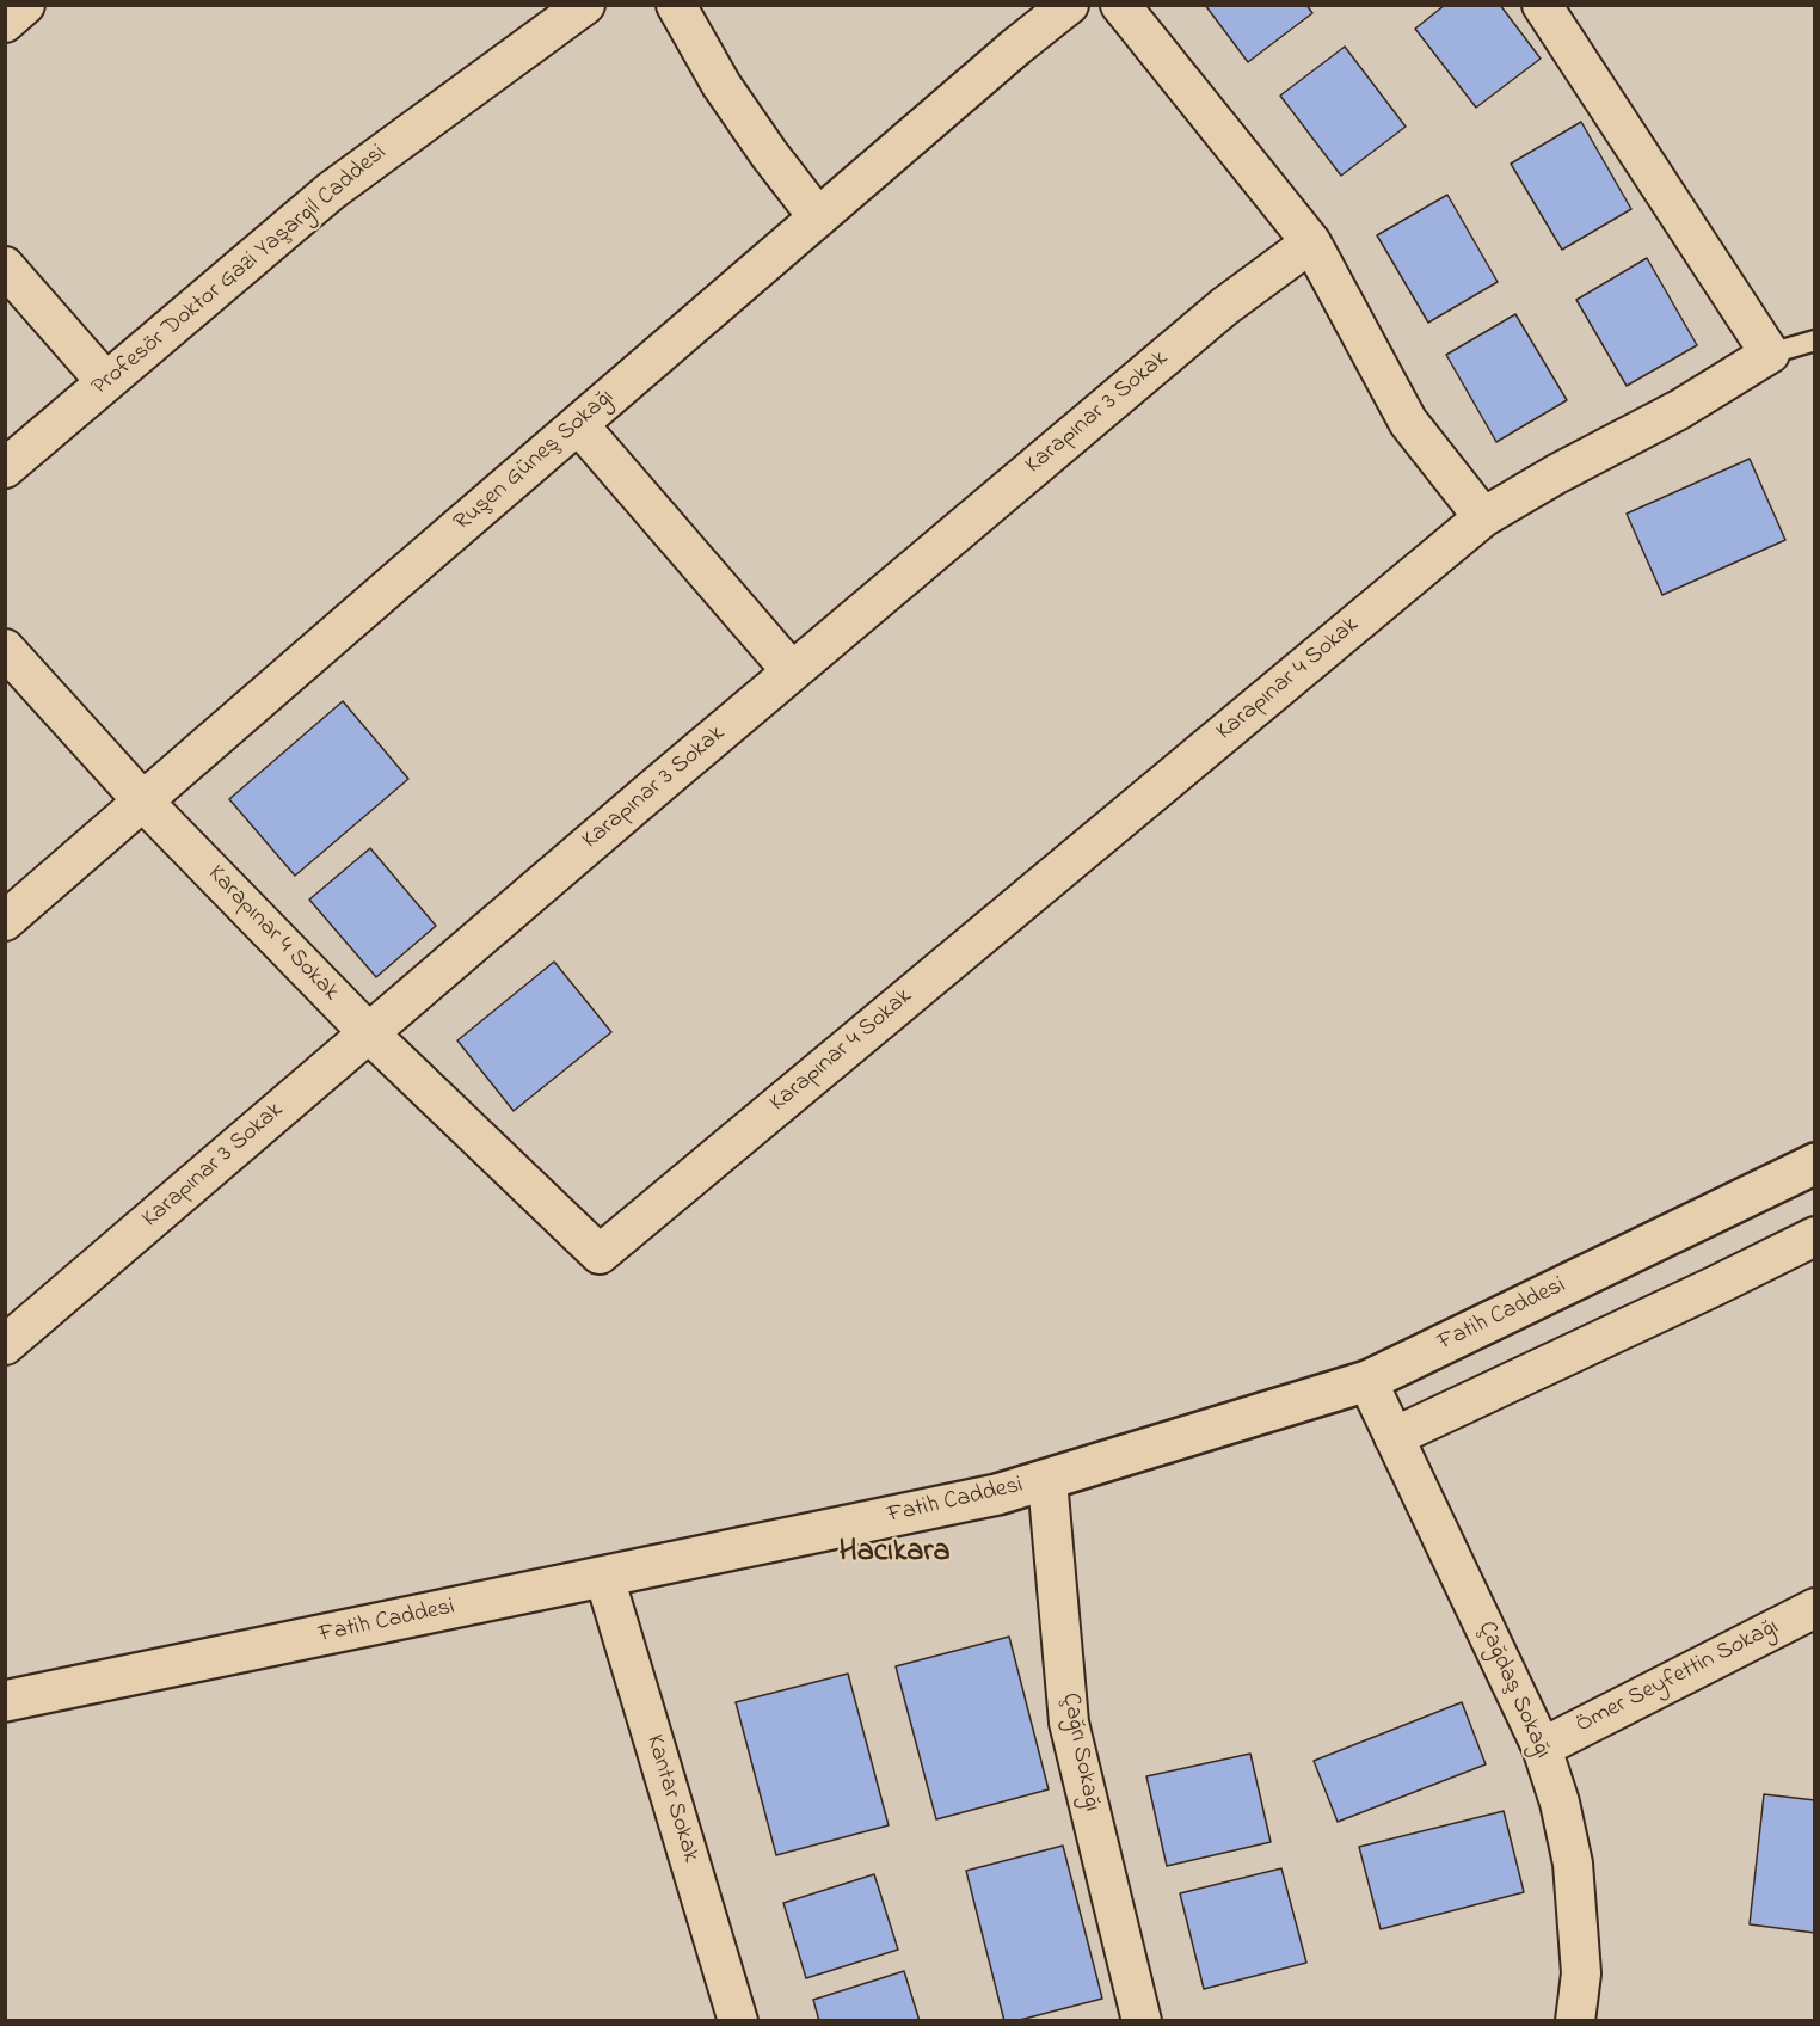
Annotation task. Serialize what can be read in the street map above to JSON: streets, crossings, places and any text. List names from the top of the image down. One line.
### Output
{"streets":{"main road":["Fatih Caddesi"],"street":["Profesör Doktor Gazi Yaşargil Caddesi","Karapınar 3 Sokak","Ruşen Güneş Sokağı","Karapınar 4 Sokak","Ömer Seyfettin Sokağı","Çağdaş Sokağı","Çağrı Sokağı","Kantar Sokak"]},"crossings":[["Karapınar 3 Sokak","Karapınar 4 Sokak"],["Ruşen Güneş Sokağı","Karapınar 4 Sokak"],["Fatih Caddesi","Çağdaş Sokağı"],["Fatih Caddesi","Çağrı Sokağı"],["Fatih Caddesi","Kantar Sokak"],["Ömer Seyfettin Sokağı","Çağdaş Sokağı"]],"districts":["Hacıkara"]}
